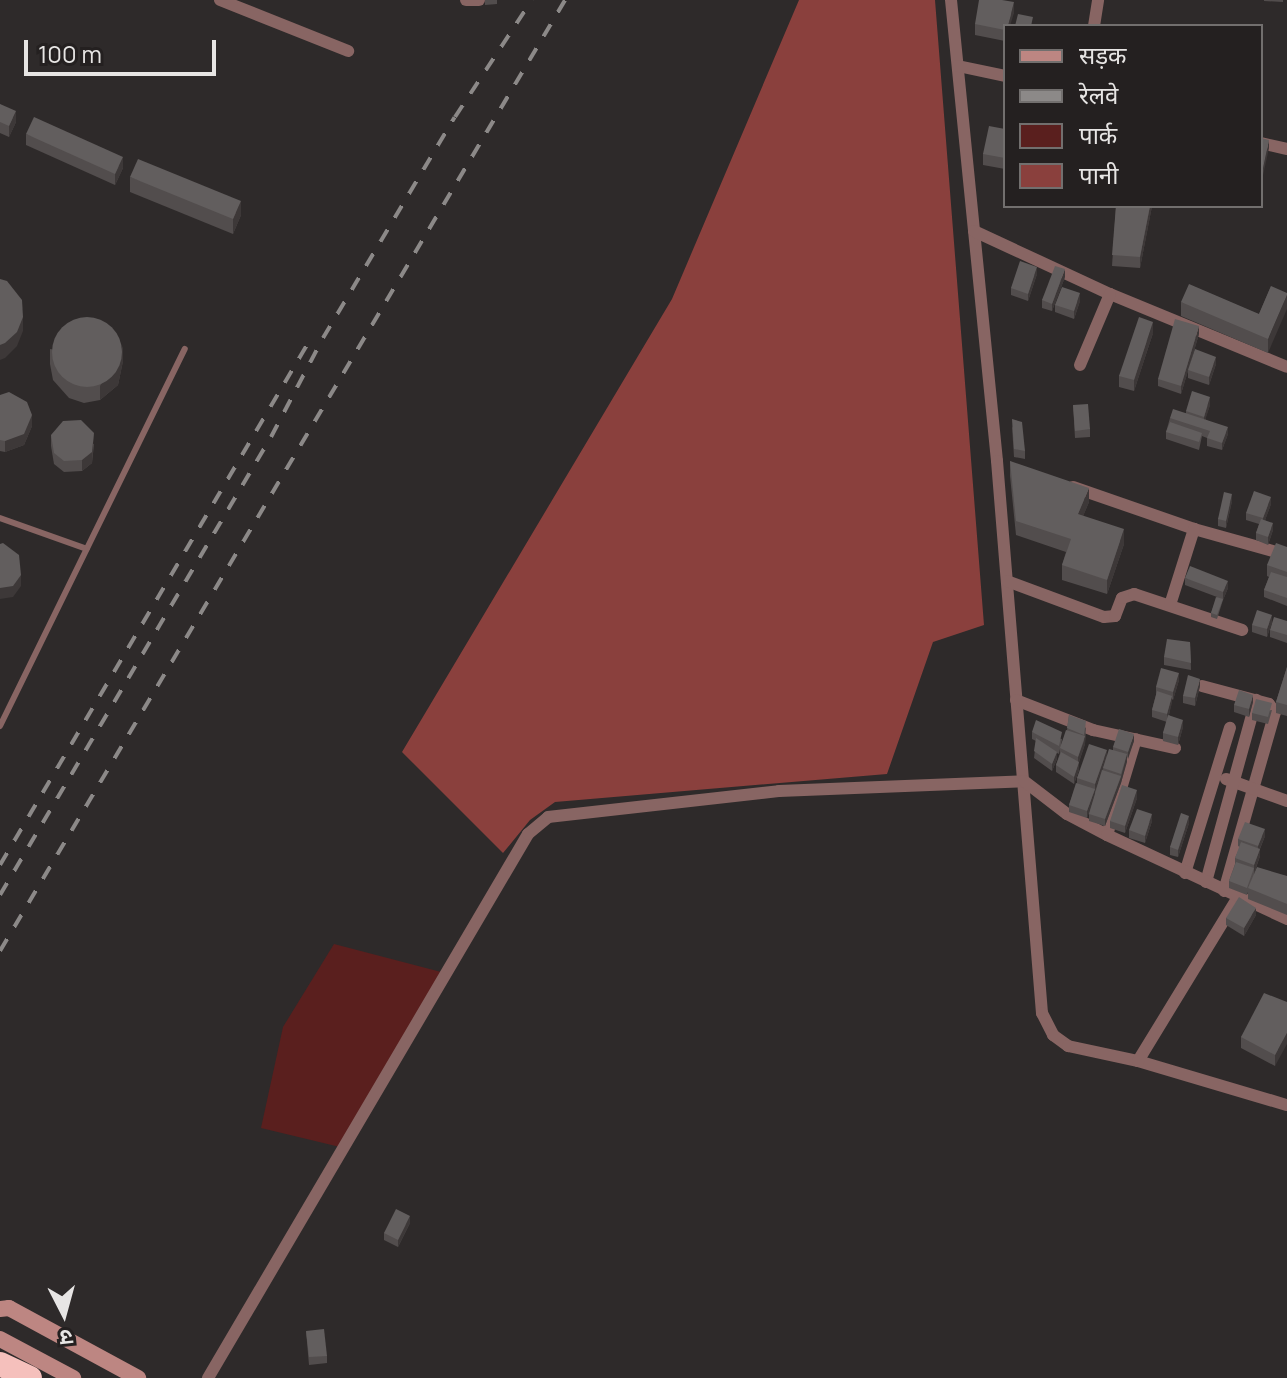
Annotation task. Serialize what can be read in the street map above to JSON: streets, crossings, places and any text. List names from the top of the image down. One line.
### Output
{"legend":["सड़क","रेलवे","पार्क","पानी"],"scale_bar":"100 m","north":"bottom"}
